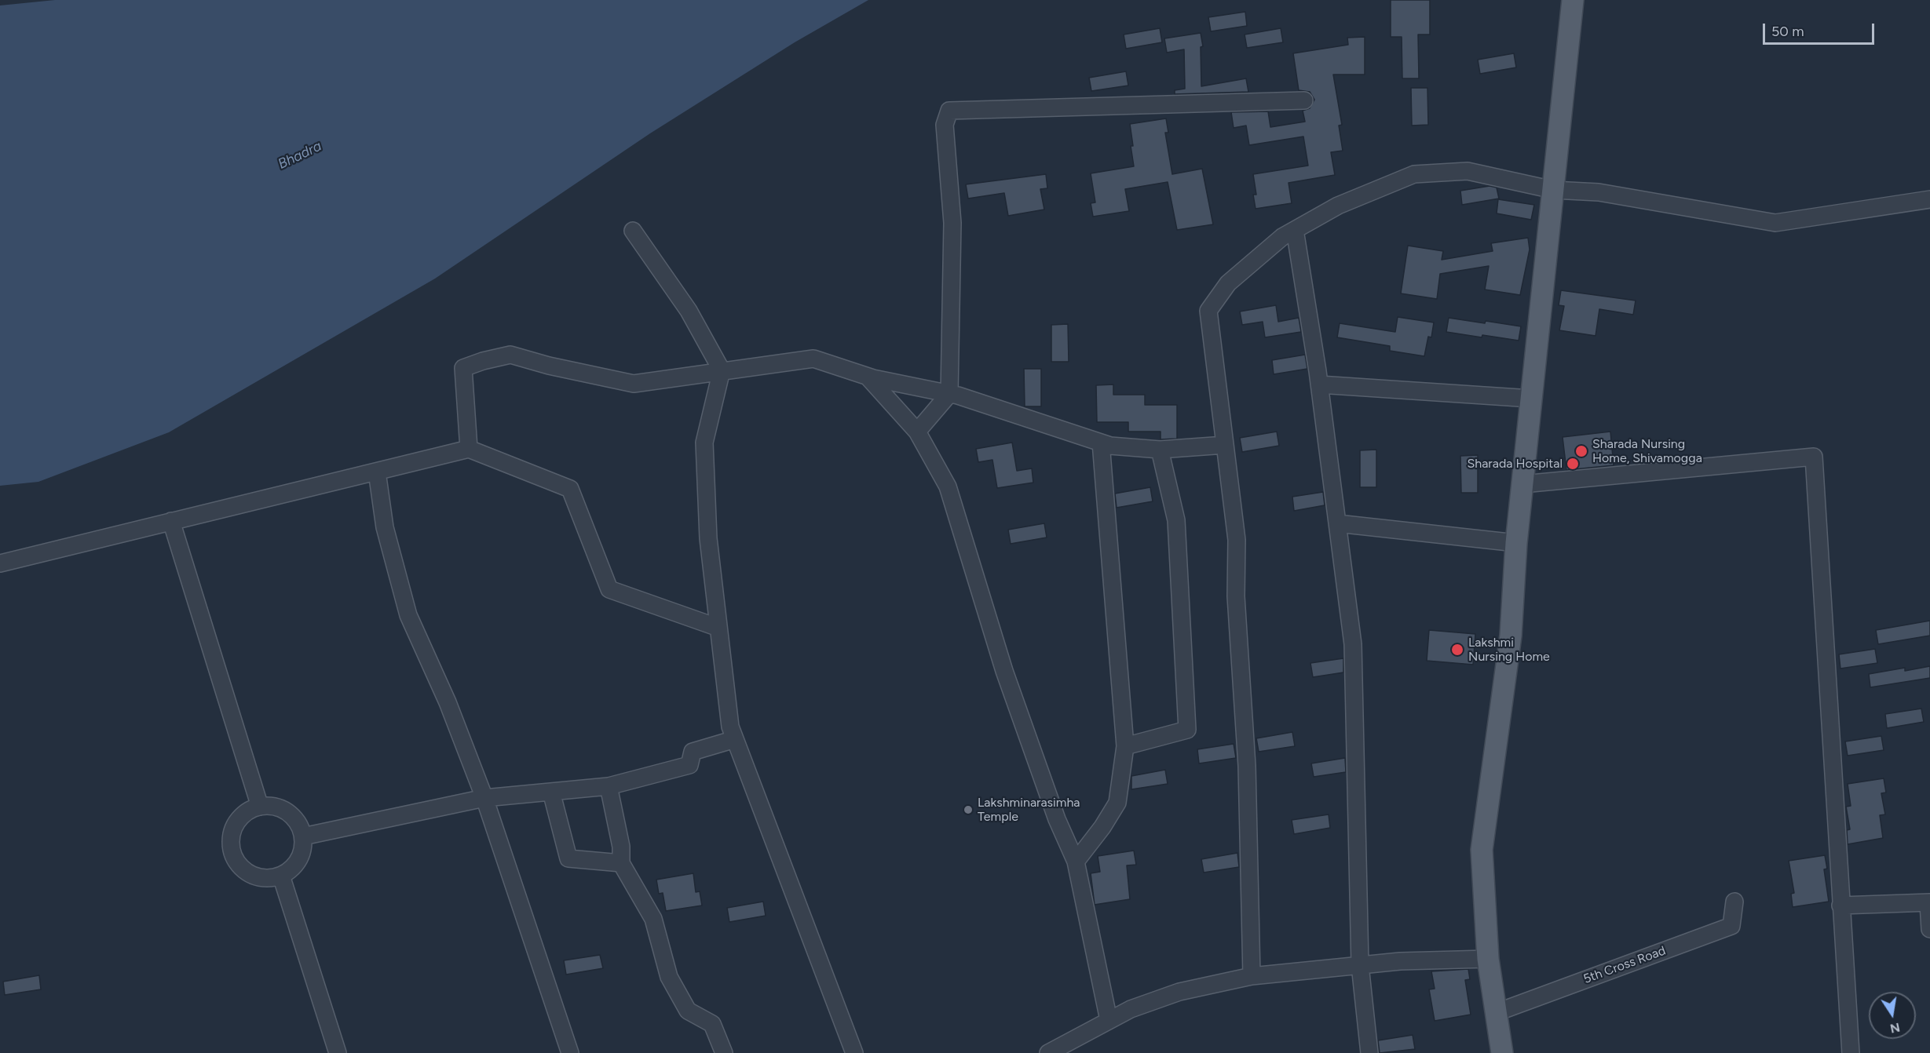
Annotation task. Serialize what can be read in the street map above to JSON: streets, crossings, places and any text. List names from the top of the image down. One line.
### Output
{"streets":{"street":["5th Cross Road"]},"water":["Bhadra"],"places":["Sharada Nursing Home, Shivamogga","Sharada Hospital","Lakshmi Nursing Home","Lakshminarasimha Temple"],"scale_bar":"50 m","north":"bottom"}
